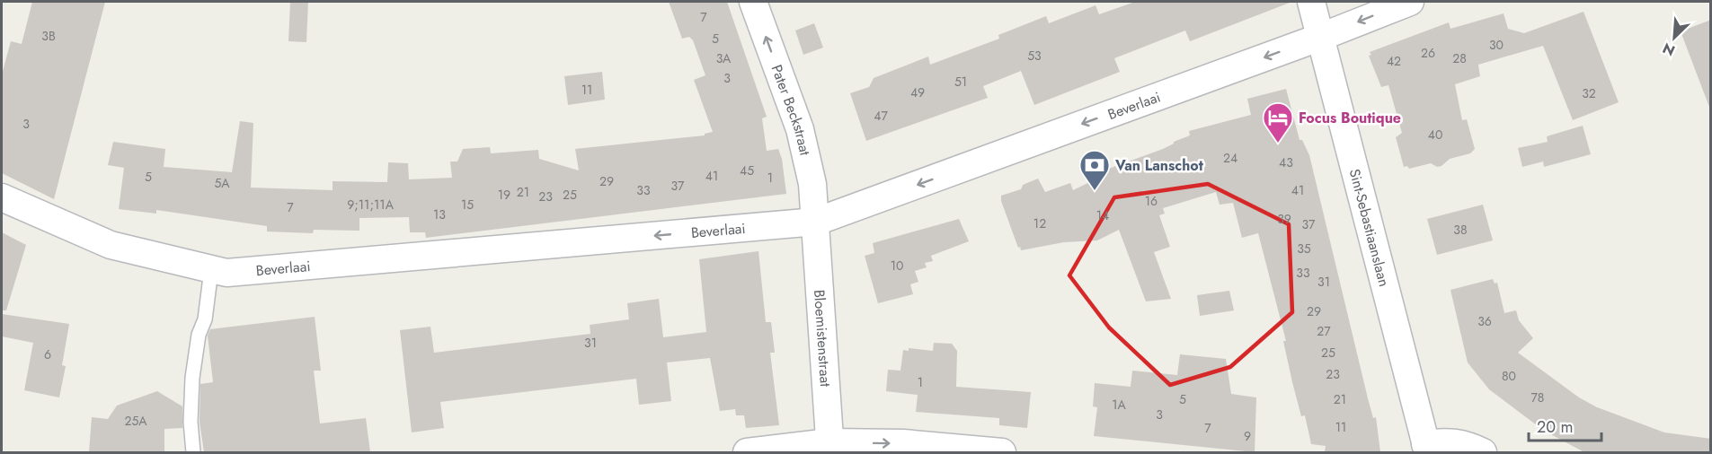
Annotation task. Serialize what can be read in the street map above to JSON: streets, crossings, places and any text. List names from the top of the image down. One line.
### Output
{"streets":{"street":["Beverlaai","Pater Beckstraat","Sint-Sebastiaanslaan","Bloemistenstraat"]},"crossings":[["Beverlaai","Pater Beckstraat"],["Beverlaai","Sint-Sebastiaanslaan"],["Beverlaai","Bloemistenstraat"],["Pater Beckstraat","Bloemistenstraat"]],"one_way":["Beverlaai","Pater Beckstraat"],"places":{"hotel":["Focus Boutique"],"bank":["Van Lanschot"]},"house_numbers":["7","3B","5","30","26","53","3A","28","42","3","51","11","49","32","47","3","40","24","43","45","41","5","1","29","5A","37","33","41","21","19","25","23","16","9;11;11A","15","7","13","14","39","12","37","38","35","10","33","31","29","36","27","31","25","6","23","80","1","78","5","21","1A","3","25A","11","7","9"],"scale_bar":"20 m","north":"bottom left"}
